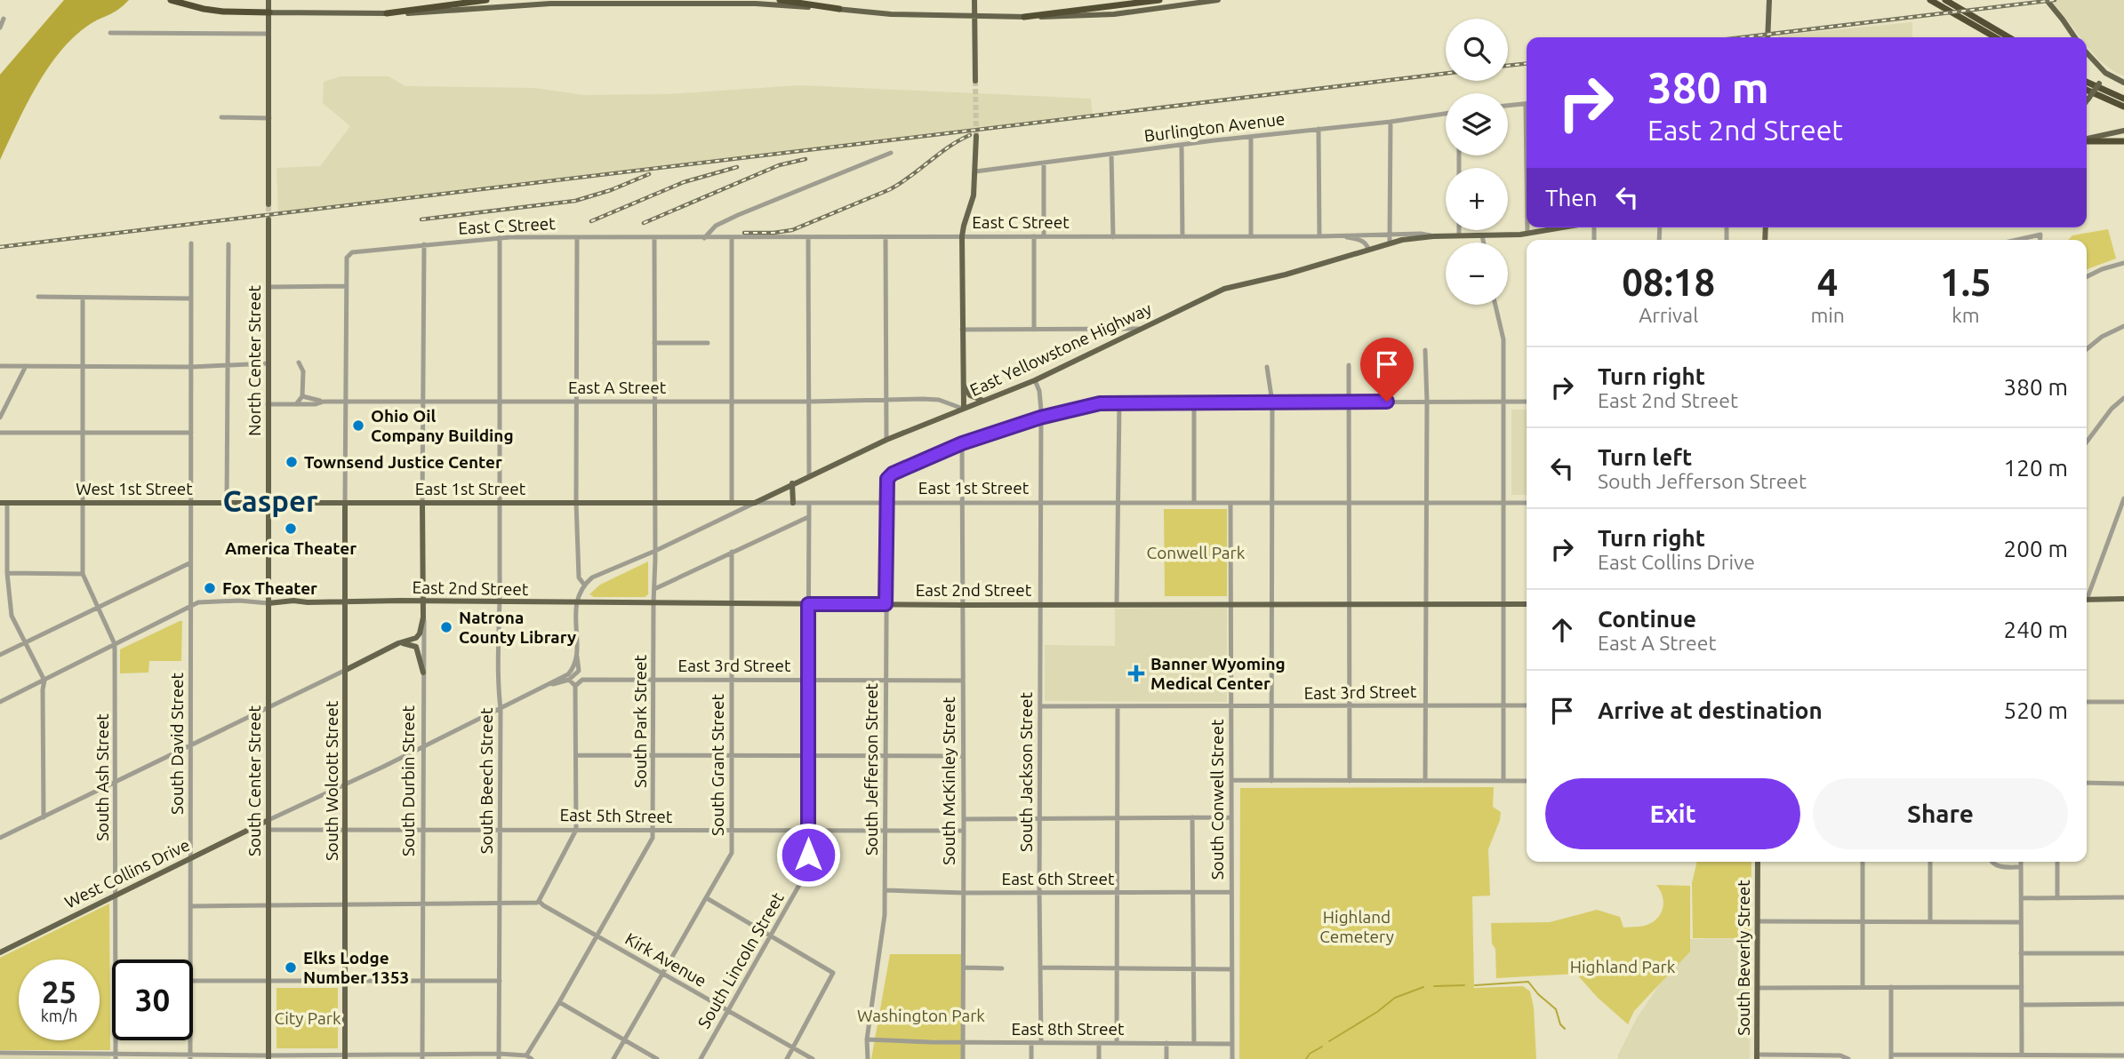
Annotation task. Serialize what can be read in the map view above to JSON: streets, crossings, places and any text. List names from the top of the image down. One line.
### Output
{"streets":{"main road":["East Yellowstone Highway","North Center Street","East 1st Street","West 1st Street","East 2nd Street","South Center Street","South Wolcott Street","South Durbin Street","West Collins Drive","South Beverly Street"],"street":["Burlington Avenue","East C Street","East A Street","East 3rd Street","South Park Street","South David Street","South Grant Street","South Jefferson Street","South Jackson Street","South Ash Street","South Beech Street","South McKinley Street","South Conwell Street","East 5th Street","East 6th Street","Kirk Avenue","South Lincoln Street","East 8th Street"]},"crossings":[["East C Street","East Yellowstone Highway"],["East C Street","South Park Street"],["East C Street","South Beech Street"],["East Yellowstone Highway","East A Street"],["East Yellowstone Highway","East 1st Street"],["East Yellowstone Highway","South Park Street"],["East Yellowstone Highway","South Jackson Street"],["North Center Street","East A Street"],["North Center Street","East 1st Street"],["North Center Street","West 1st Street"],["North Center Street","South Center Street"],["East A Street","South Park Street"],["East A Street","South Beech Street"],["East 1st Street","West 1st Street"],["East 1st Street","South Park Street"],["East 1st Street","South Jefferson Street"],["East 1st Street","South Jackson Street"],["East 1st Street","South Center Street"],["East 1st Street","South Wolcott Street"],["East 1st Street","South Durbin Street"],["East 1st Street","South Beech Street"],["East 1st Street","South McKinley Street"],["East 1st Street","South Conwell Street"],["East 1st Street","South Lincoln Street"],["West 1st Street","South David Street"],["West 1st Street","South Ash Street"],["West 1st Street","South Center Street"],["East 2nd Street","South Park Street"],["East 2nd Street","South Grant Street"],["East 2nd Street","South Jefferson Street"],["East 2nd Street","South Jackson Street"],["East 2nd Street","South Center Street"],["East 2nd Street","South Wolcott Street"],["East 2nd Street","South Durbin Street"],["East 2nd Street","South Beech Street"],["East 2nd Street","South McKinley Street"],["East 2nd Street","South Conwell Street"],["East 2nd Street","South Lincoln Street"],["East 3rd Street","South Park Street"],["East 3rd Street","South Grant Street"],["East 3rd Street","South Jefferson Street"],["East 3rd Street","South Jackson Street"],["East 3rd Street","South McKinley Street"],["East 3rd Street","South Conwell Street"],["East 3rd Street","South Lincoln Street"],["South Park Street","East 5th Street"],["South Park Street","Kirk Avenue"],["South David Street","West Collins Drive"],["South Grant Street","East 5th Street"],["South Grant Street","Kirk Avenue"],["South Jefferson Street","South McKinley Street"],["South Jefferson Street","East 5th Street"],["South Jefferson Street","East 6th Street"],["South Jefferson Street","East 8th Street"],["South Jackson Street","East 6th Street"],["South Jackson Street","East 8th Street"],["South Ash Street","West Collins Drive"],["South Center Street","East 5th Street"],["South Center Street","West Collins Drive"],["South Wolcott Street","East 5th Street"],["South Durbin Street","East 5th Street"],["South Beech Street","East 5th Street"],["South McKinley Street","East 5th Street"],["South McKinley Street","East 6th Street"],["South McKinley Street","East 8th Street"],["South Conwell Street","East 6th Street"],["South Conwell Street","East 8th Street"],["East 5th Street","South Lincoln Street"],["Kirk Avenue","South Lincoln Street"]],"districts":["Casper"],"parks":["Conwell Park","Highland Cemetery","Highland Park","Washington Park","City Park"],"places":{"other":["Ohio Oil Company Building","Townsend Justice Center","America Theater","Fox Theater","Natrona County Library","Elks Lodge Number 1353"],"health":["Banner Wyoming Medical Center"]},"page":{"map_buttons":["+","−"],"turn":["380 m","East 2nd Street"],"then":"Then","eta":["08:18","Arrival","4","min","1.5","km"],"list":[{"name":"Turn right","note":"East 2nd Street","value":"380 m"},{"name":"Turn left","note":"South Jefferson Street","value":"120 m"},{"name":"Turn right","note":"East Collins Drive","value":"200 m"},{"name":"Continue","note":"East A Street","value":"240 m"},{"name":"Arrive at destination","value":"520 m"}],"buttons":["Exit","Share"],"speed":"25 km/h","limit":"30"}}
